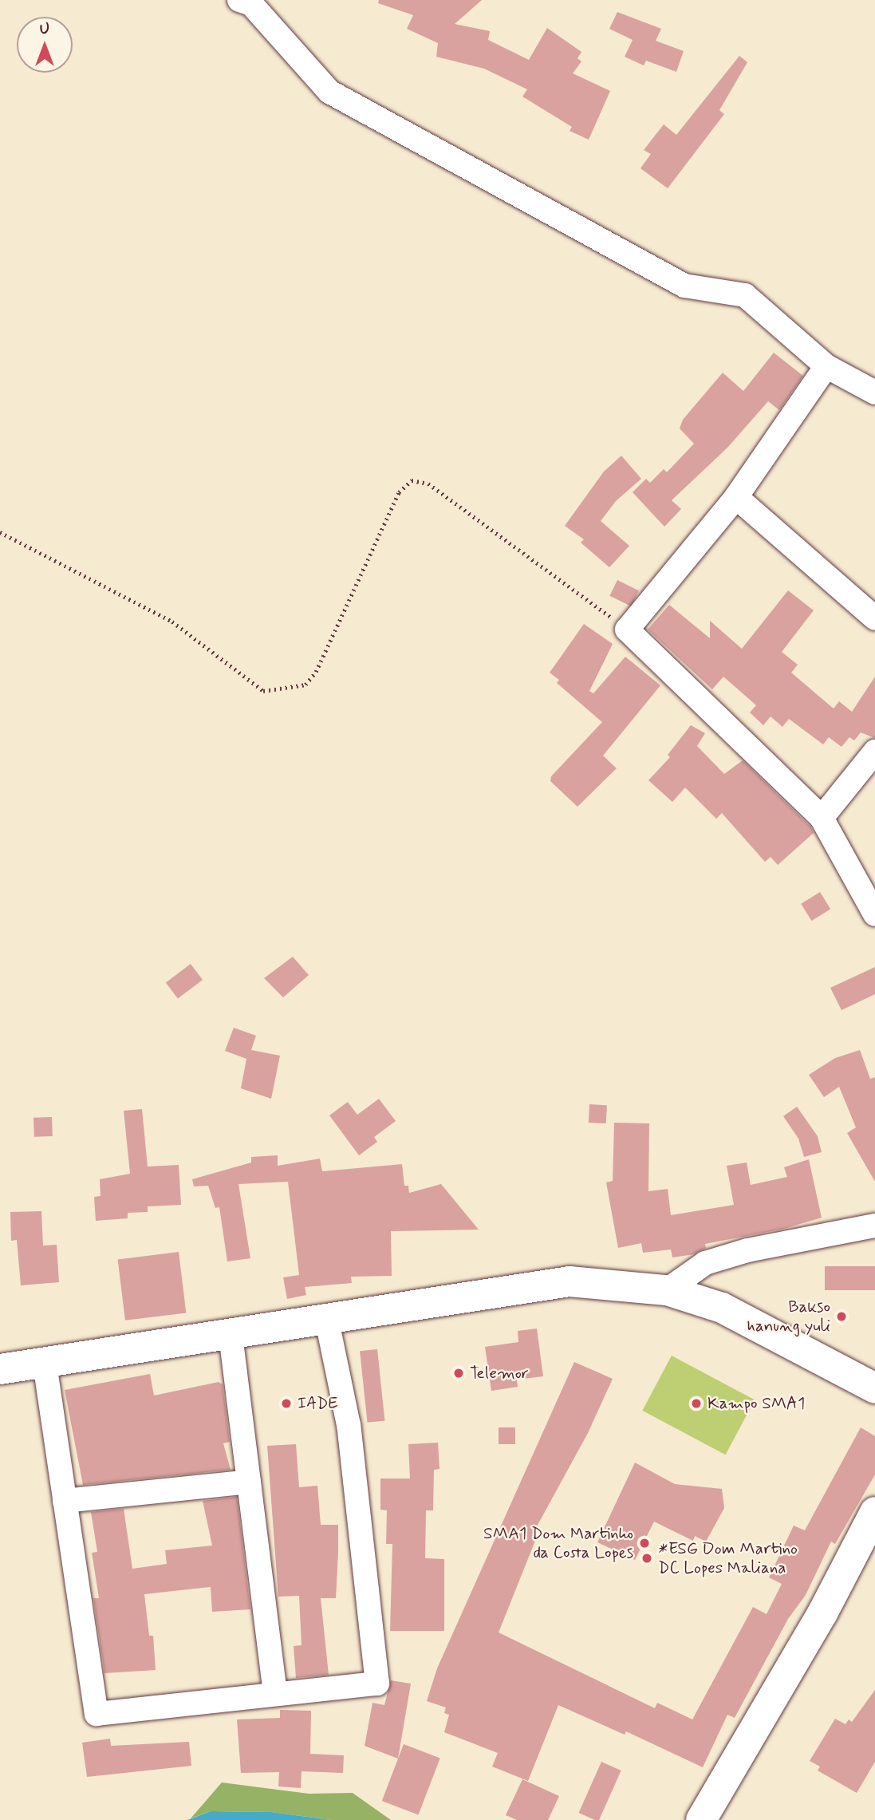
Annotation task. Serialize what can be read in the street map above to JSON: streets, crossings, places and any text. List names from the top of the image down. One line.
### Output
{"places":["Bakso hanung yuli","Telemor","IADE","Kampo SMA1","SMA1 Dom Martinho da Costa Lopes","*ESG Dom Martino DC Lopes Maliana"],"north":"top"}
